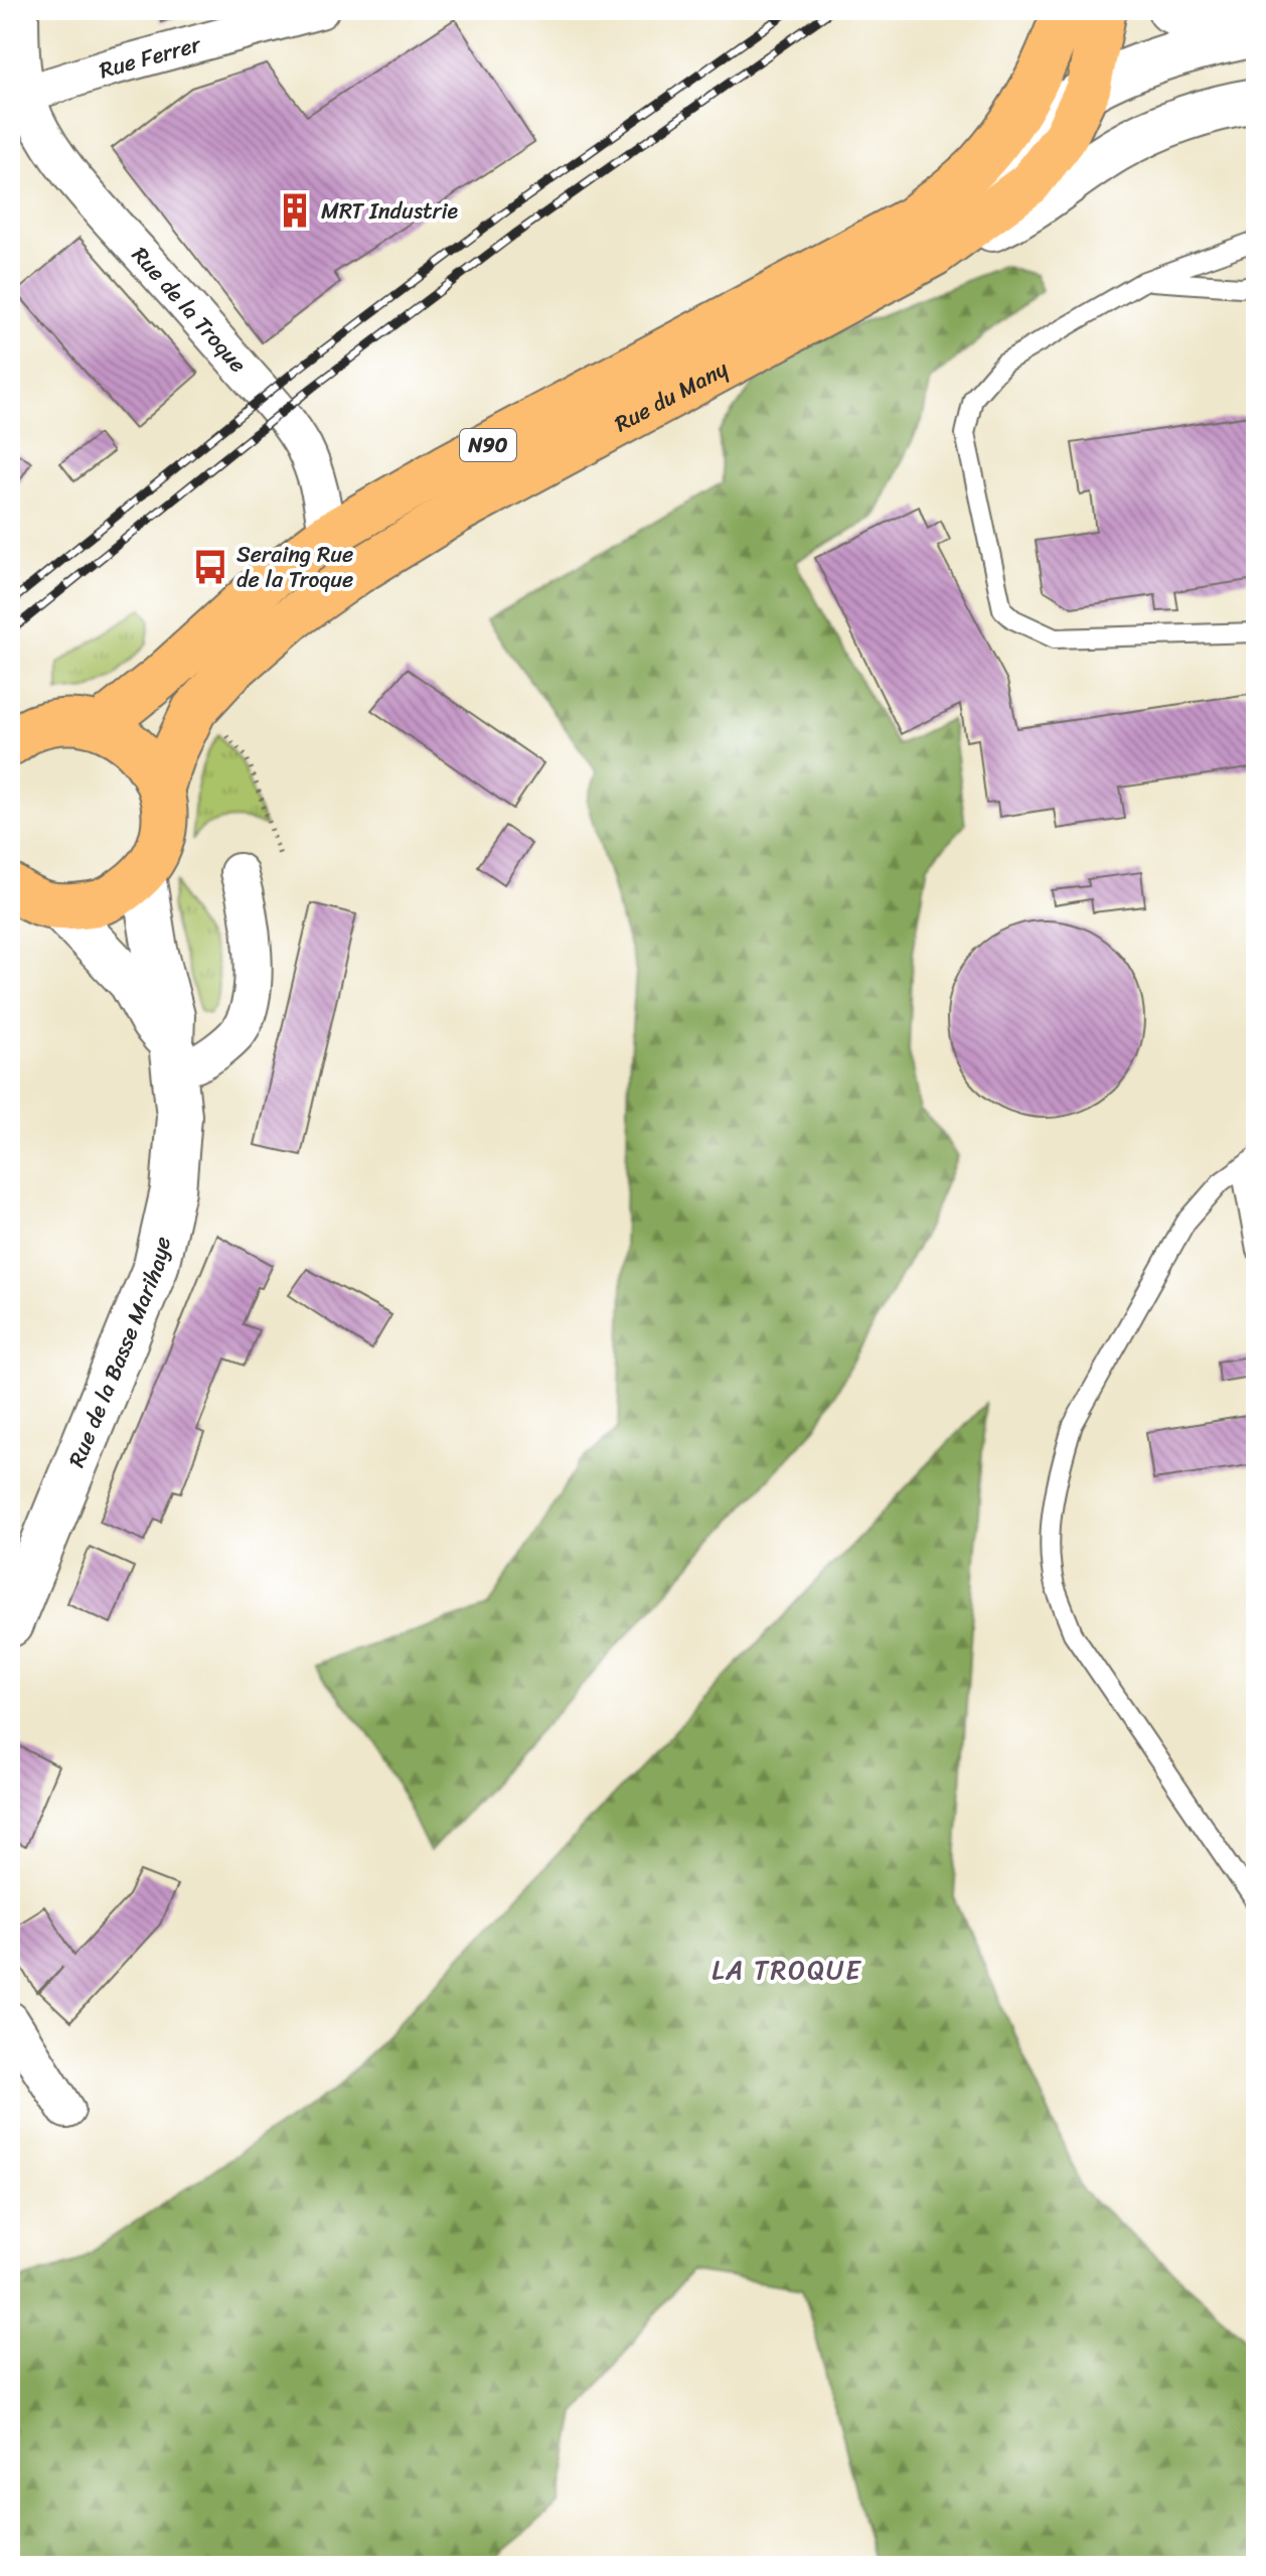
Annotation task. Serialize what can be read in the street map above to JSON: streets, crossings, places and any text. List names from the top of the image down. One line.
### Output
{"streets":{"main road":["Rue du Many","N90"],"street":["Rue Ferrer","Rue de la Troque","Rue de la Basse Marihaye"]},"crossings":[["Rue Ferrer","Rue de la Troque"],["Rue de la Troque","Rue du Many"],["Rue du Many","N90"],["Rue du Many","Rue de la Basse Marihaye"]],"districts":["LA TROQUE"],"places":{"building":["MRT Industrie"],"bus stop":["Seraing Rue de la Troque"]}}
